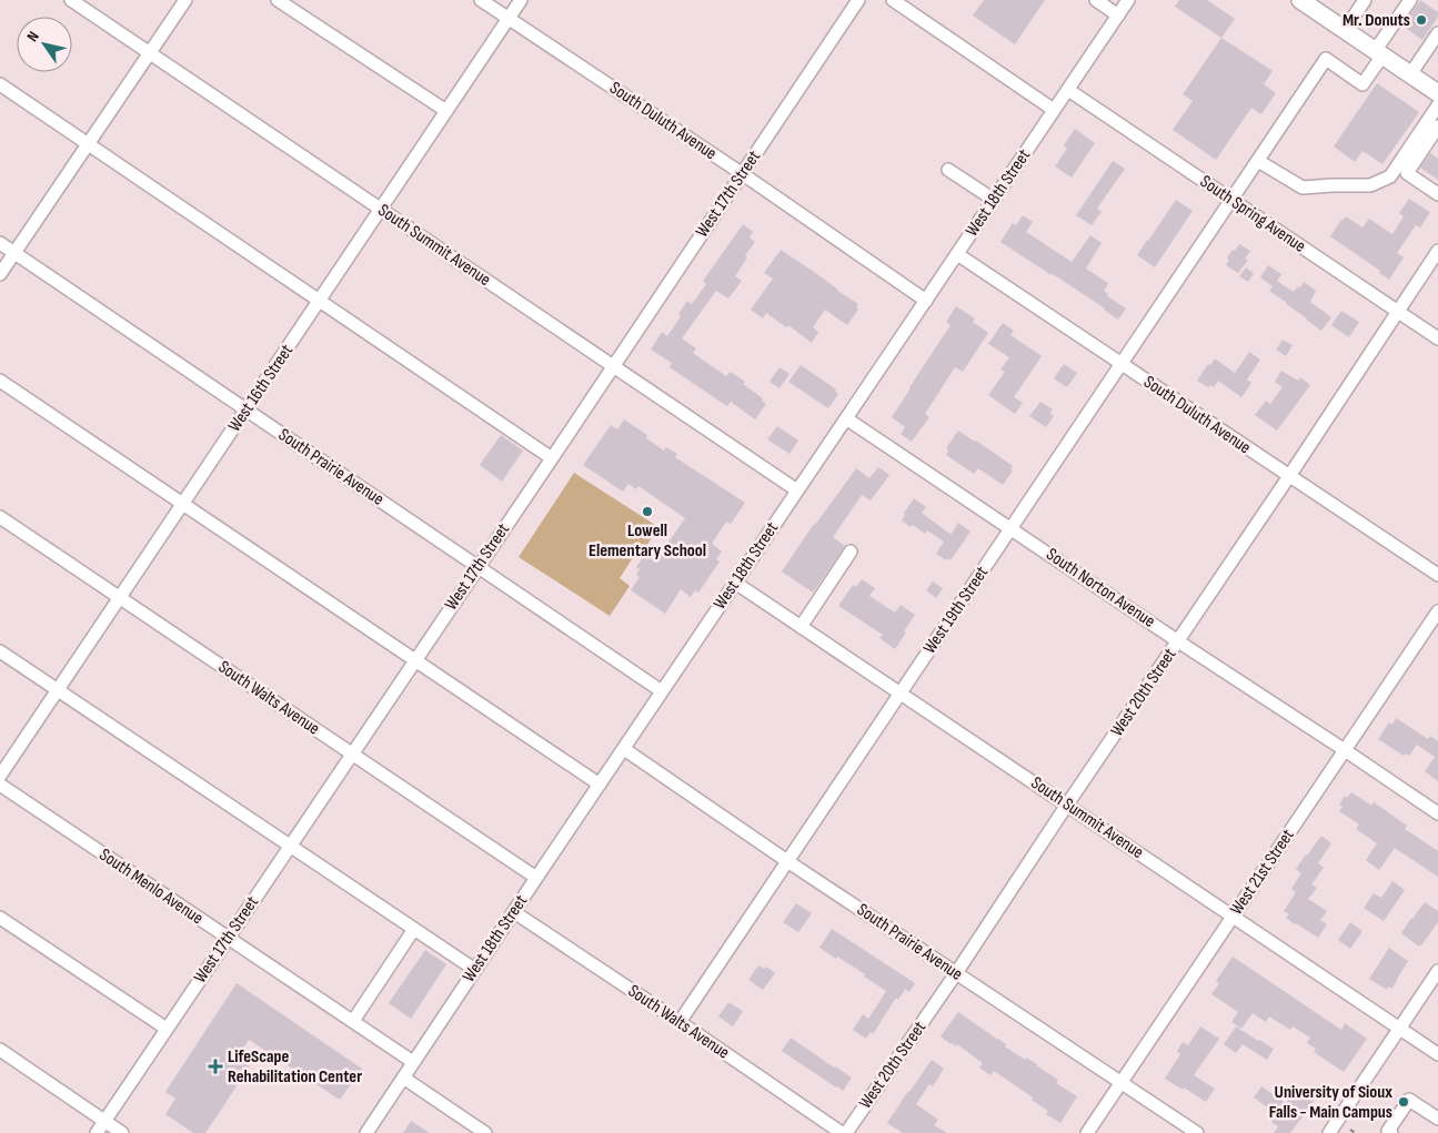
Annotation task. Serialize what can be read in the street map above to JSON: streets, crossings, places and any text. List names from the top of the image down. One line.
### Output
{"streets":{"street":["South Duluth Avenue","West 18th Street","West 17th Street","South Spring Avenue","South Summit Avenue","West 16th Street","South Prairie Avenue","South Norton Avenue","West 19th Street","West 20th Street","South Walts Avenue","West 21st Street","South Menlo Avenue"]},"crossings":[["South Duluth Avenue","West 18th Street"],["South Duluth Avenue","West 17th Street"],["South Duluth Avenue","West 16th Street"],["South Duluth Avenue","West 19th Street"],["South Duluth Avenue","West 20th Street"],["West 18th Street","South Spring Avenue"],["West 18th Street","South Summit Avenue"],["West 18th Street","South Prairie Avenue"],["West 18th Street","South Norton Avenue"],["West 18th Street","South Walts Avenue"],["West 18th Street","South Menlo Avenue"],["West 17th Street","South Summit Avenue"],["West 17th Street","South Prairie Avenue"],["West 17th Street","South Walts Avenue"],["West 17th Street","South Menlo Avenue"],["South Spring Avenue","West 19th Street"],["South Spring Avenue","West 20th Street"],["South Summit Avenue","West 16th Street"],["South Summit Avenue","West 19th Street"],["South Summit Avenue","West 20th Street"],["South Summit Avenue","West 21st Street"],["West 16th Street","South Prairie Avenue"],["West 16th Street","South Walts Avenue"],["South Prairie Avenue","West 19th Street"],["South Prairie Avenue","West 20th Street"],["South Prairie Avenue","West 21st Street"],["South Norton Avenue","West 19th Street"],["South Norton Avenue","West 20th Street"],["South Norton Avenue","West 21st Street"],["West 19th Street","South Walts Avenue"]],"places":{"other":["Mr. Donuts","Lowell Elementary School","University of Sioux Falls - Main Campus"],"health":["LifeScape Rehabilitation Center"]},"north":"top left"}
